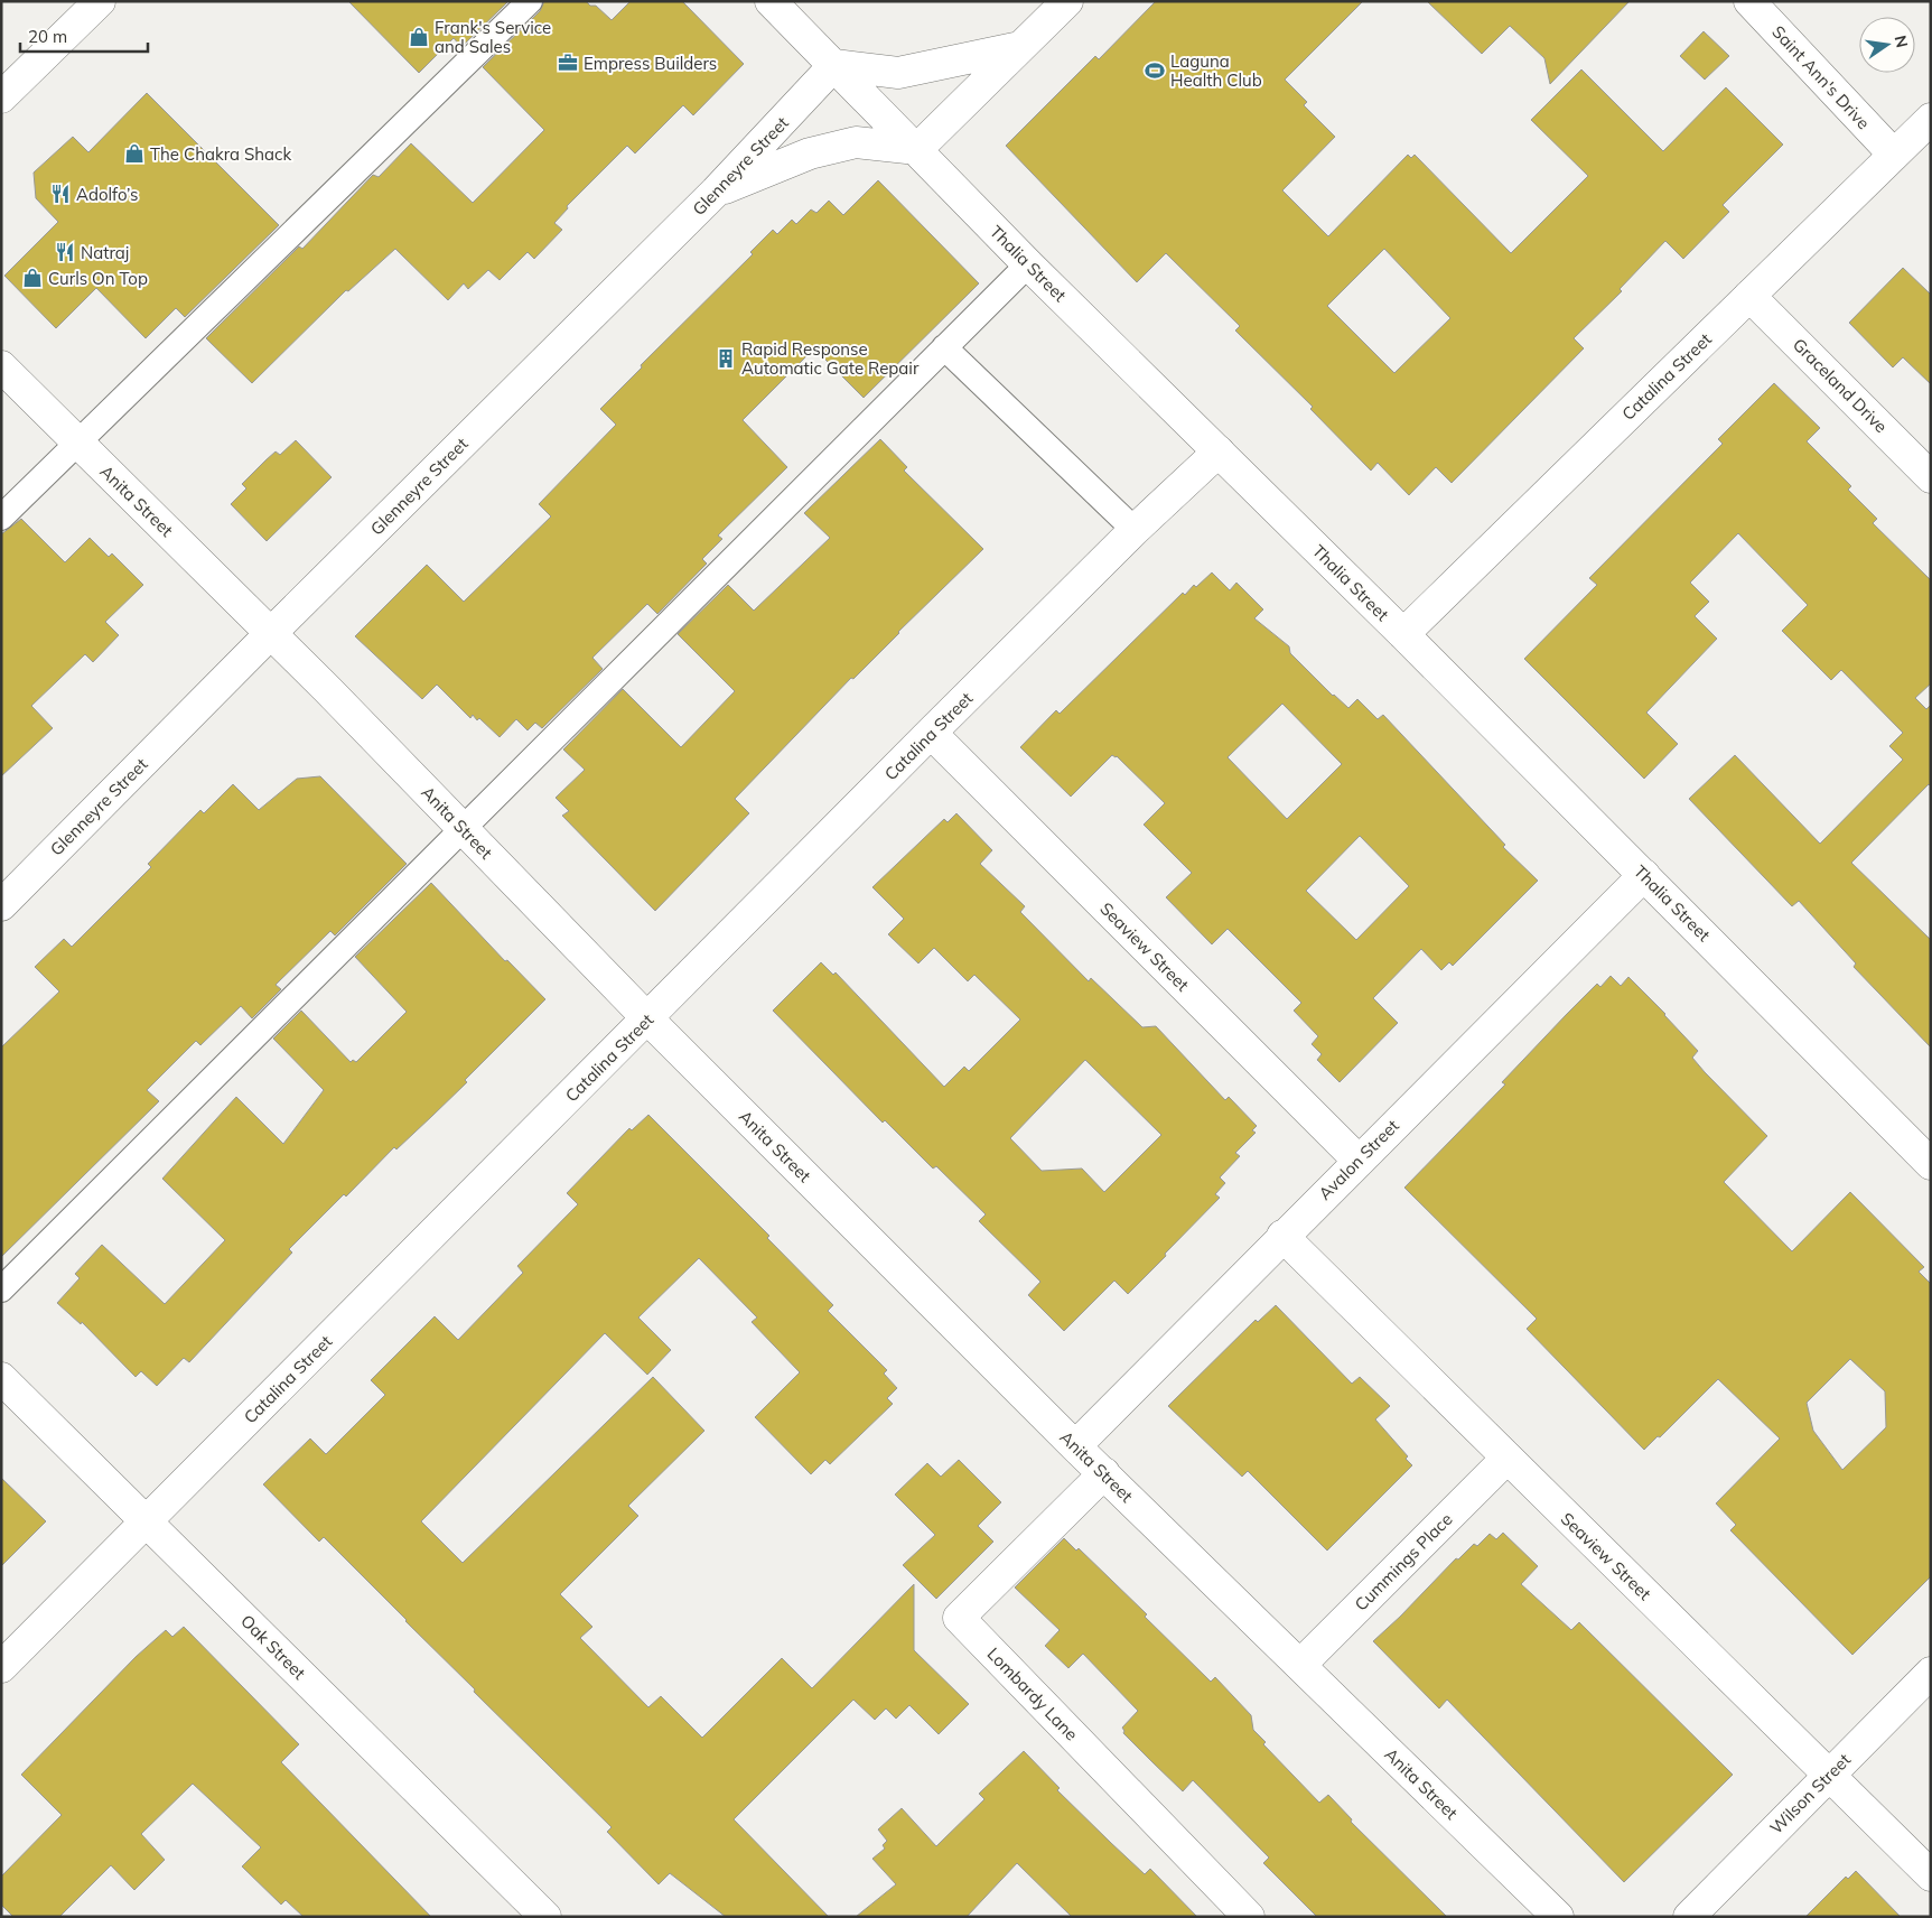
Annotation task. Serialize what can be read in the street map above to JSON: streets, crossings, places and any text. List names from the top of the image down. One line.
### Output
{"streets":{"main road":["Saint Ann's Drive","Glenneyre Street","Thalia Street","Catalina Street","Graceland Drive","Anita Street","Seaview Street","Avalon Street","Cummings Place","Oak Street","Lombardy Lane","Wilson Street"]},"crossings":[["Saint Ann's Drive","Catalina Street"],["Glenneyre Street","Thalia Street"],["Glenneyre Street","Anita Street"],["Thalia Street","Catalina Street"],["Thalia Street","Avalon Street"],["Catalina Street","Graceland Drive"],["Catalina Street","Anita Street"],["Catalina Street","Seaview Street"],["Catalina Street","Oak Street"],["Anita Street","Avalon Street"],["Anita Street","Cummings Place"],["Anita Street","Lombardy Lane"],["Seaview Street","Avalon Street"],["Seaview Street","Cummings Place"],["Seaview Street","Wilson Street"]],"places":{"shop":["Frank's Service and Sales","The Chakra Shack","Curls On Top"],"office":["Empress Builders"],"sports":["Laguna Health Club"],"restaurant":["Adolfo’s","Natraj"],"building":["Rapid Response Automatic Gate Repair"]},"scale_bar":"20 m","north":"right"}
